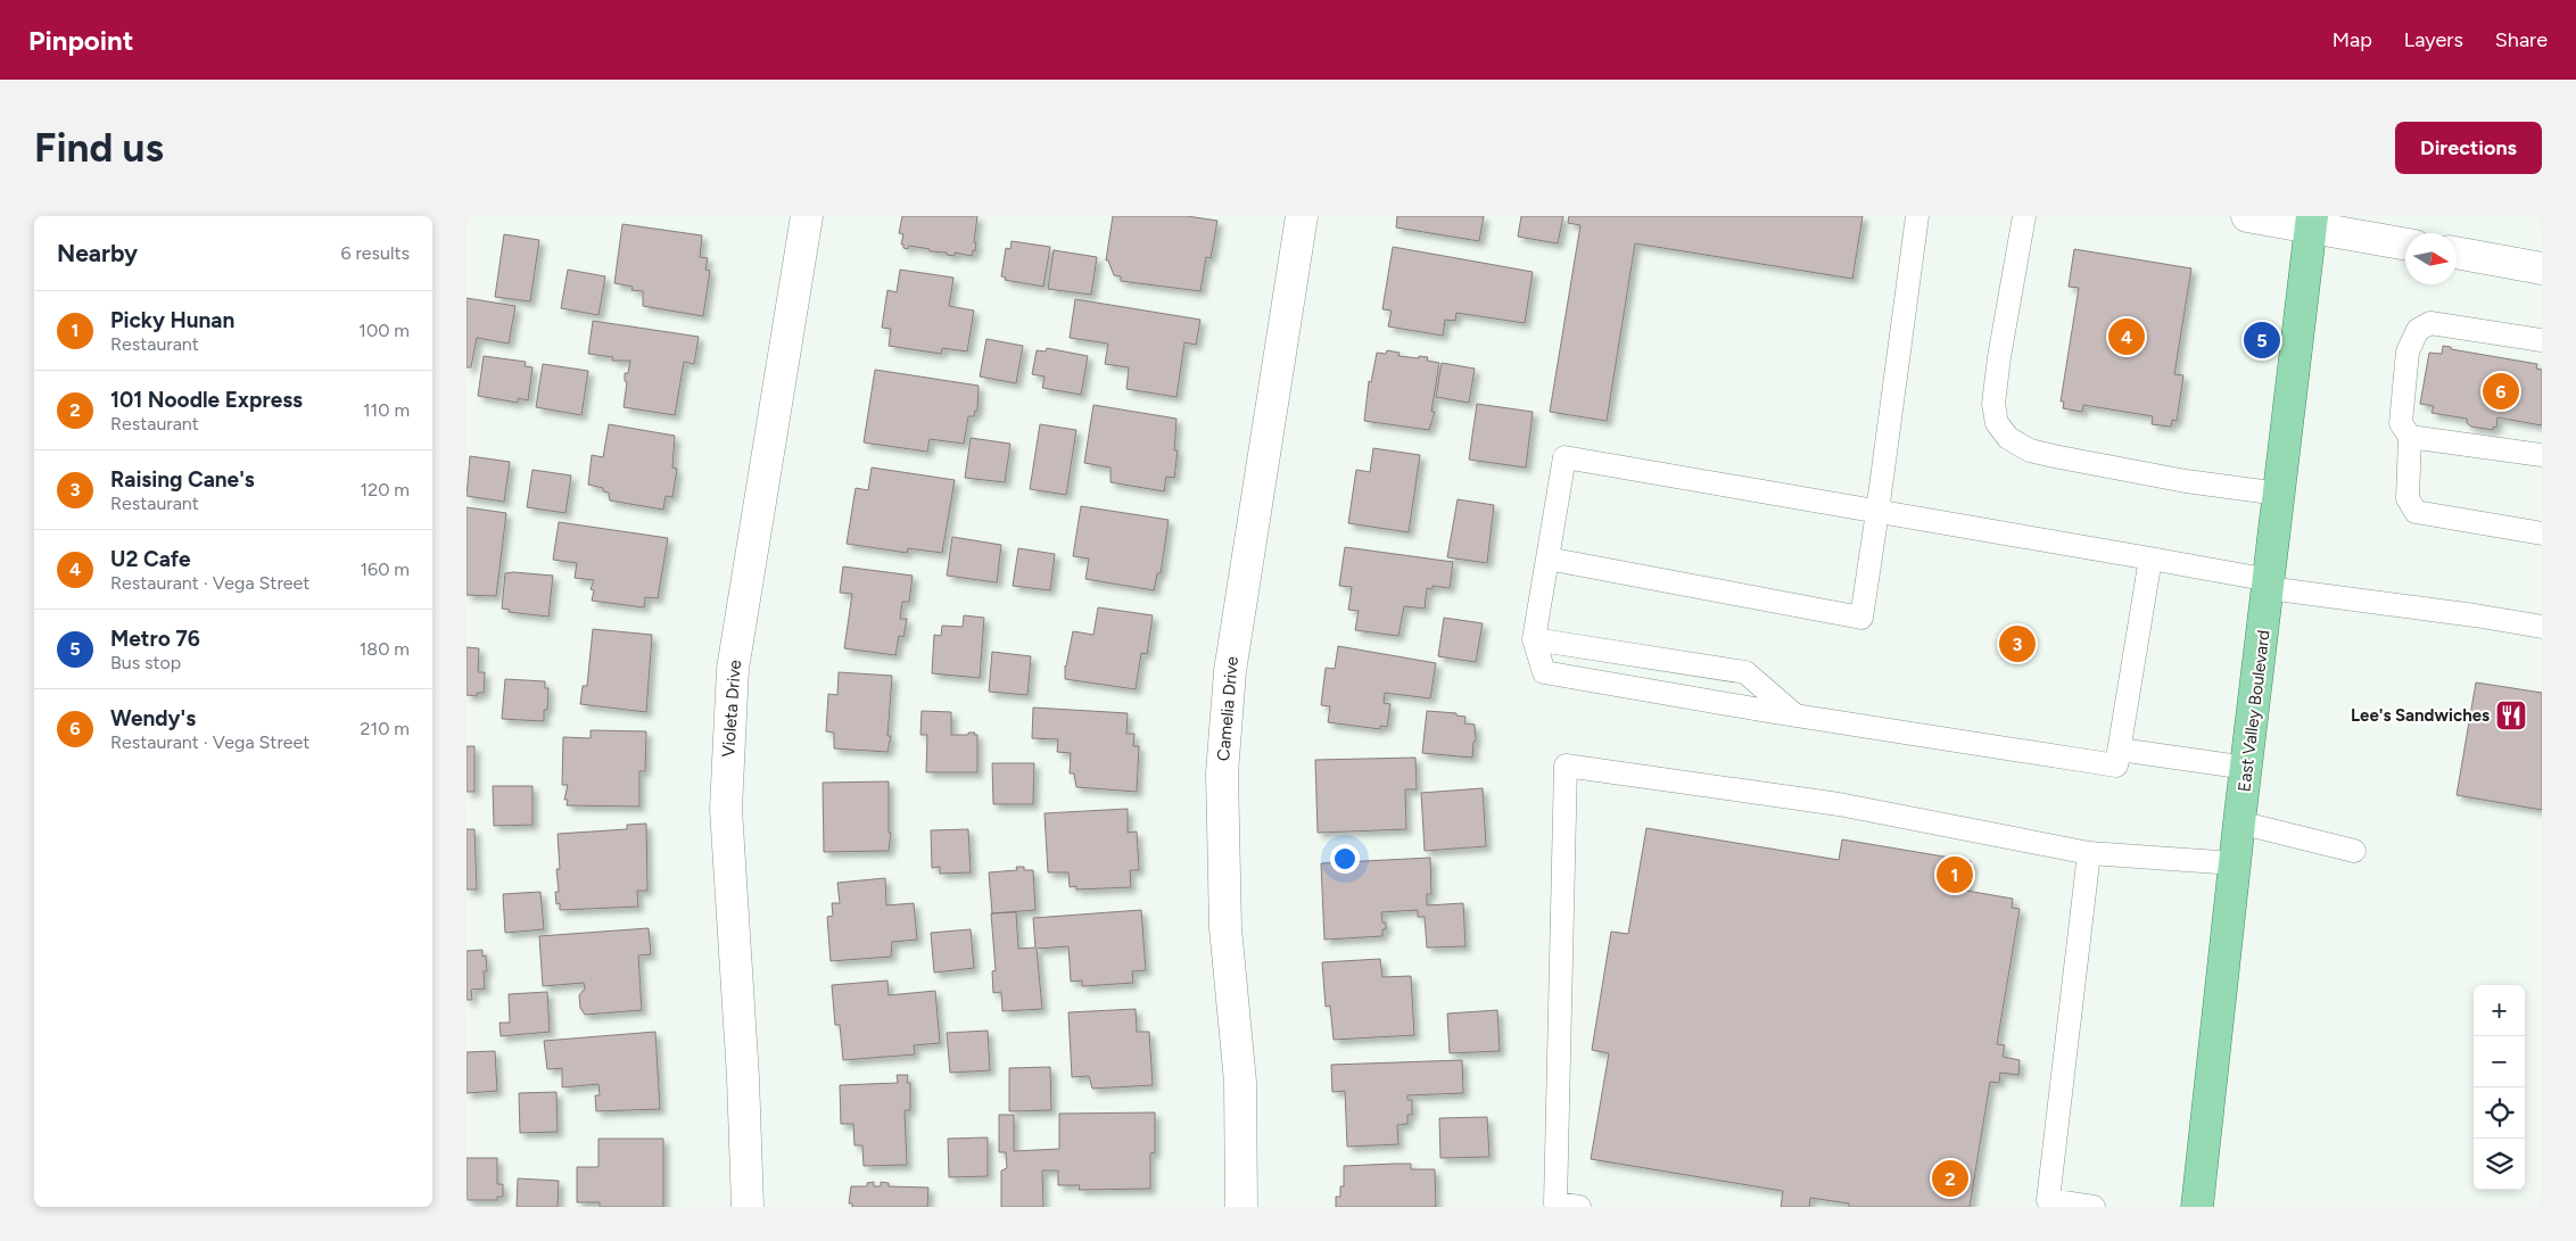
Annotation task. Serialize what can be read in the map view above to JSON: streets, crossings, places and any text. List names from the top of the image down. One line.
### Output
{"streets":{"main road":["East Valley Boulevard"],"street":["Violeta Drive","Camelia Drive"]},"places":{"restaurant":["Lee's Sandwiches"]},"north":"right","page":{"header":"Pinpoint","nav":["Map","Layers","Share"],"buttons":"Directions","title":"Find us","heading":["Nearby","6 results"],"list":[{"mark":"1","name":"Picky Hunan","note":"Restaurant","value":"100 m"},{"mark":"2","name":"101 Noodle Express","note":"Restaurant","value":"110 m"},{"mark":"3","name":"Raising Cane's","note":"Restaurant","value":"120 m"},{"mark":"4","name":"U2 Cafe","note":"Restaurant · Vega Street","value":"160 m"},{"mark":"5","name":"Metro 76","note":"Bus stop","value":"180 m"},{"mark":"6","name":"Wendy's","note":"Restaurant · Vega Street","value":"210 m"}],"pins":["4","5","6","3","1","2"],"map_buttons":["+","−"]}}
